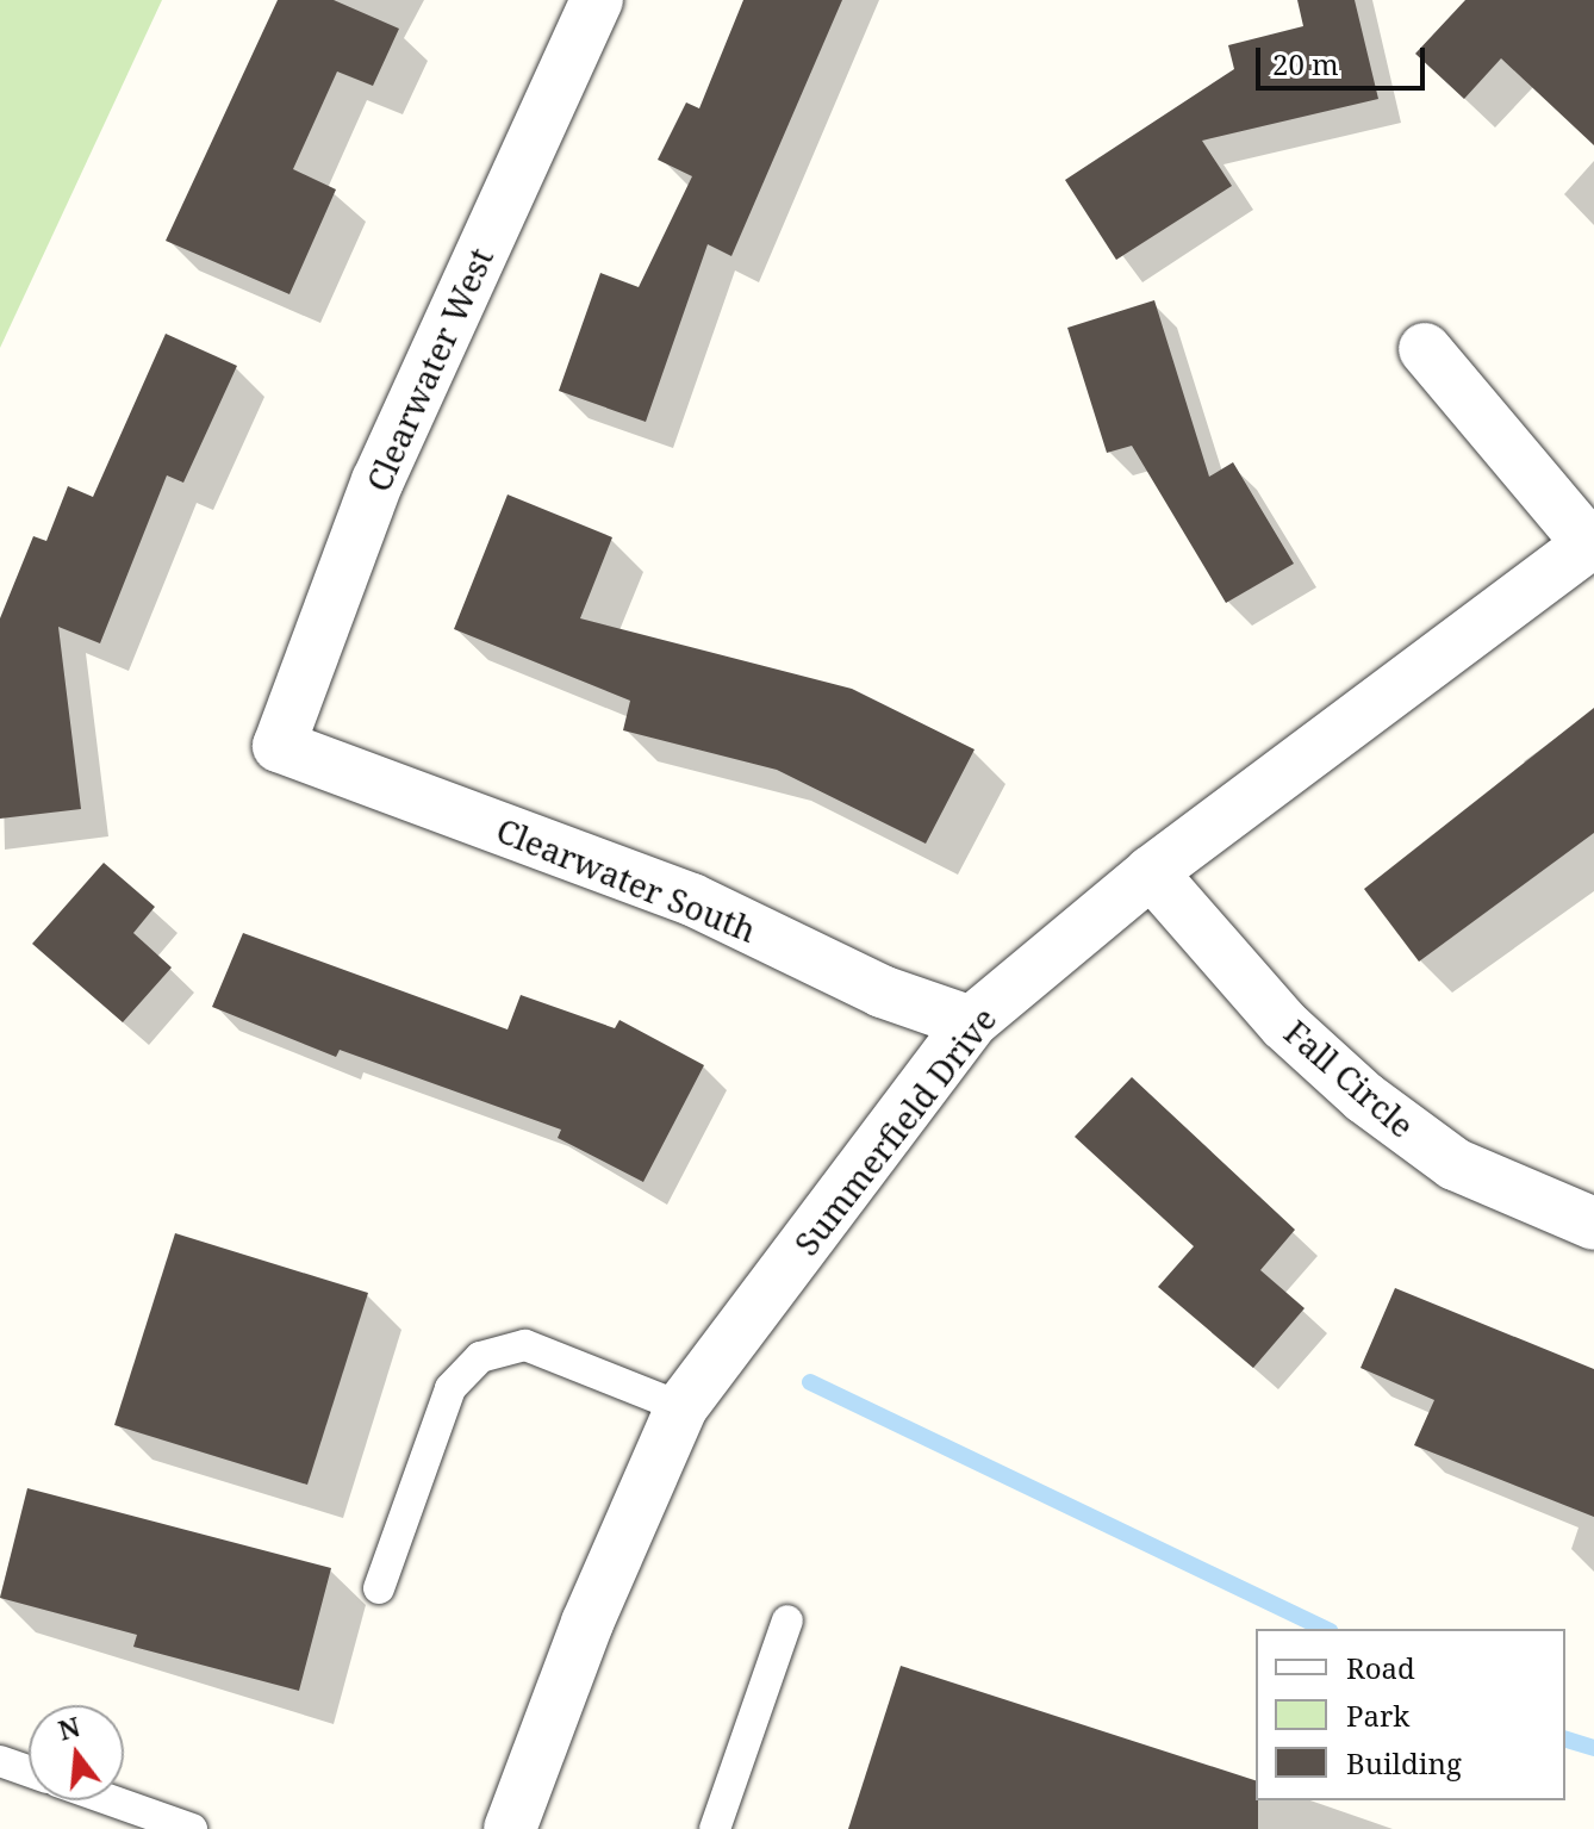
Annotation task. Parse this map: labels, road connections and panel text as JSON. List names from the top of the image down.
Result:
{
  "streets": {
    "street": [
      "Clearwater West",
      "Clearwater South",
      "Fall Circle",
      "Summerfield Drive"
    ]
  },
  "crossings": [
    ["Clearwater West", "Clearwater South"],
    ["Clearwater South", "Summerfield Drive"],
    ["Fall Circle", "Summerfield Drive"]
  ],
  "legend": ["Road", "Park", "Building"],
  "scale_bar": "20 m",
  "north": "top"
}
